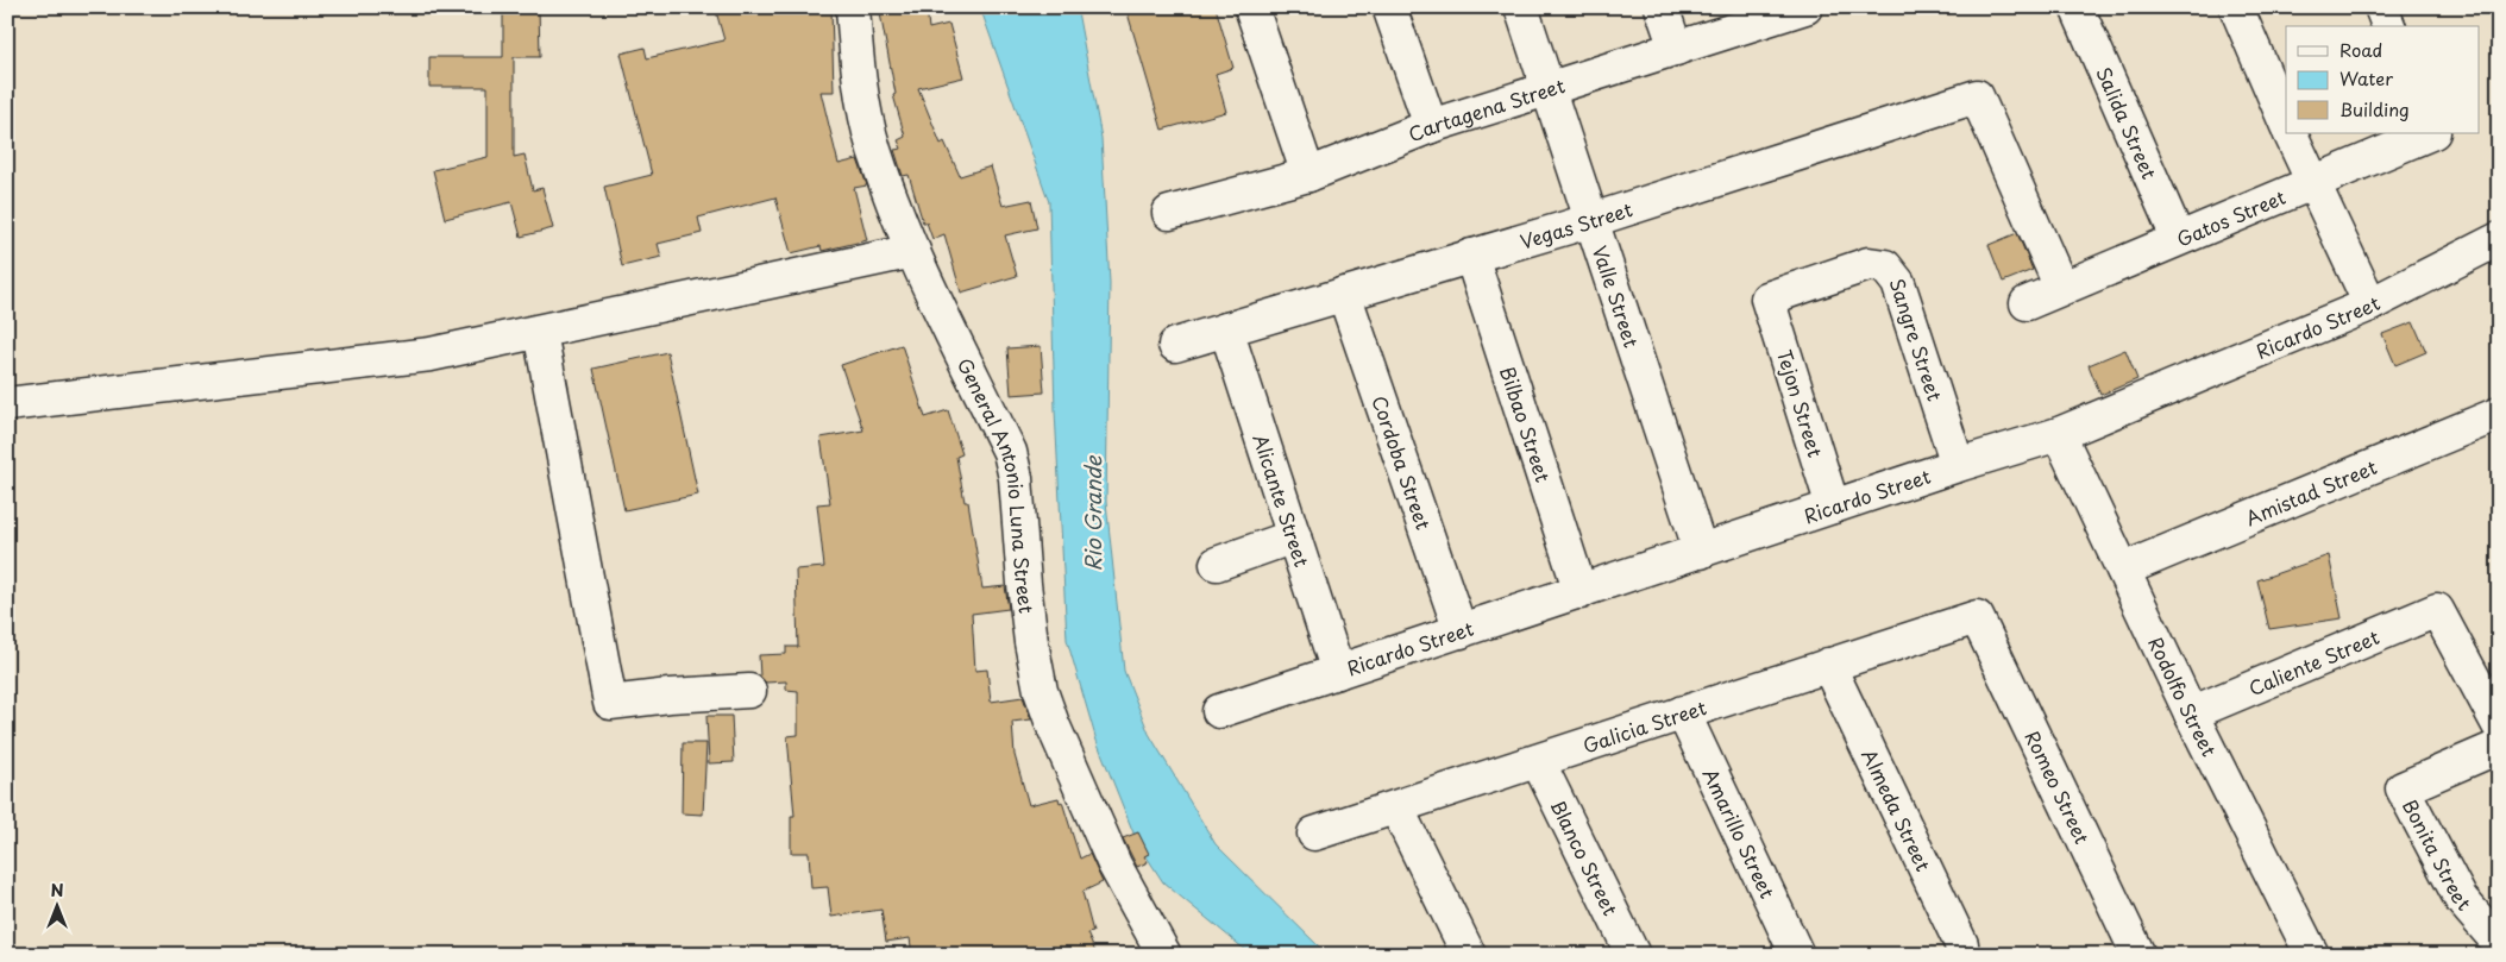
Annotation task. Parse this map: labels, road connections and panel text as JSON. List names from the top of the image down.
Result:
{
  "streets": {
    "street": [
      "Cartagena Street",
      "Salida Street",
      "Gatos Street",
      "Vegas Street",
      "Valle Street",
      "Ricardo Street",
      "Sangre Street",
      "Tejon Street",
      "Bilbao Street",
      "Cordoba Street",
      "General Antonio Luna Street",
      "Amistad Street",
      "Alicante Street",
      "Caliente Street",
      "Rodolfo Street",
      "Galicia Street",
      "Romeo Street",
      "Almeda Street",
      "Amarillo Street",
      "Bonita Street",
      "Blanco Street"
    ]
  },
  "crossings": [
    ["Cartagena Street", "Valle Street"],
    ["Salida Street", "Gatos Street"],
    ["Gatos Street", "Vegas Street"],
    ["Vegas Street", "Valle Street"],
    ["Vegas Street", "Bilbao Street"],
    ["Vegas Street", "Cordoba Street"],
    ["Vegas Street", "Alicante Street"],
    ["Valle Street", "Ricardo Street"],
    ["Ricardo Street", "Sangre Street"],
    ["Ricardo Street", "Tejon Street"],
    ["Ricardo Street", "Bilbao Street"],
    ["Ricardo Street", "Cordoba Street"],
    ["Ricardo Street", "Alicante Street"],
    ["Ricardo Street", "Rodolfo Street"],
    ["Sangre Street", "Tejon Street"],
    ["Amistad Street", "Rodolfo Street"],
    ["Caliente Street", "Rodolfo Street"],
    ["Galicia Street", "Romeo Street"],
    ["Galicia Street", "Almeda Street"],
    ["Galicia Street", "Amarillo Street"],
    ["Galicia Street", "Blanco Street"]
  ],
  "water": ["Rio Grande"],
  "legend": ["Road", "Water", "Building"],
  "north": "top"
}
